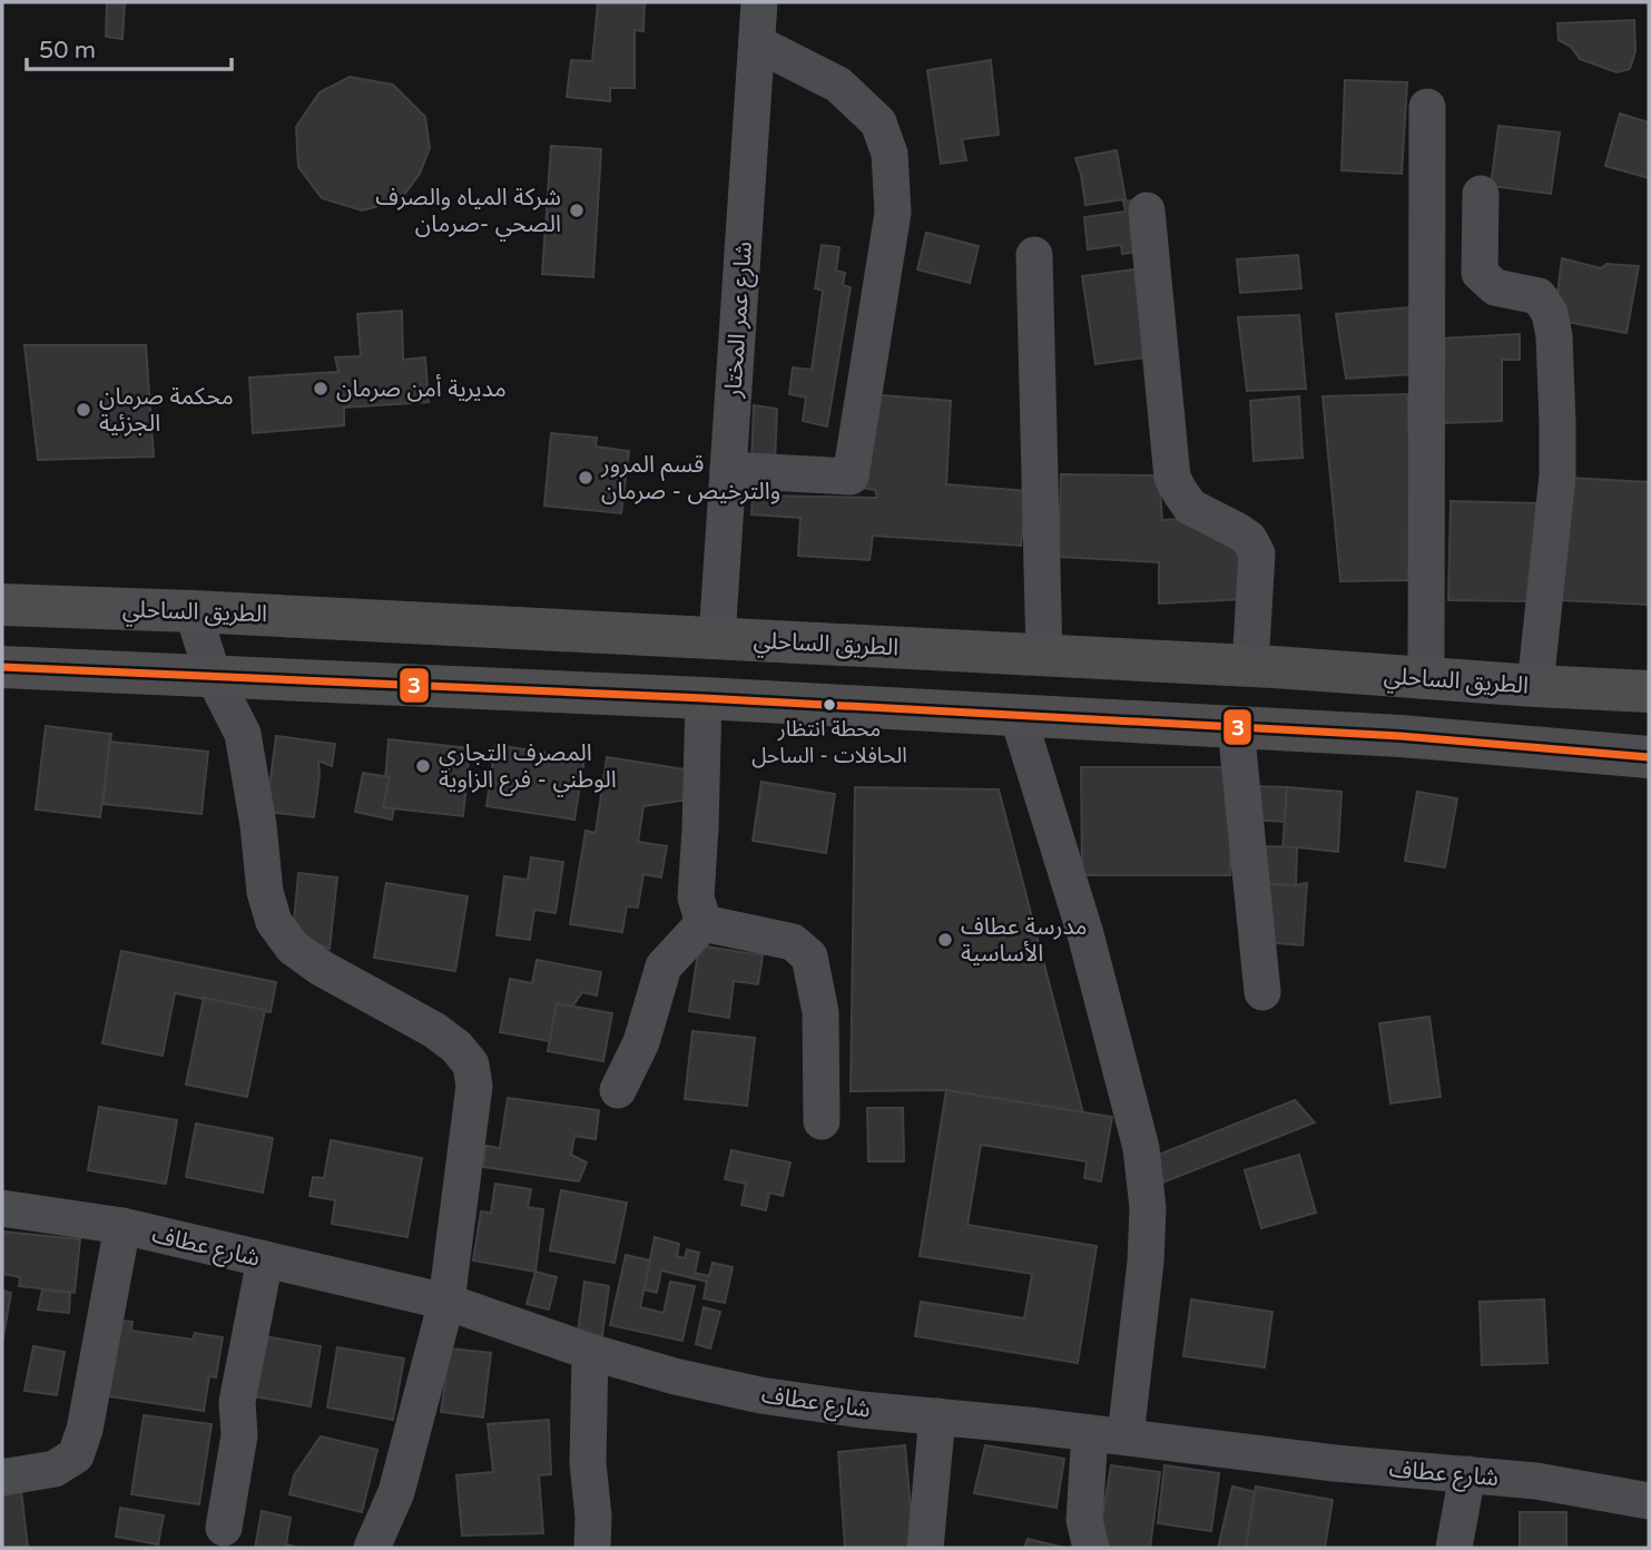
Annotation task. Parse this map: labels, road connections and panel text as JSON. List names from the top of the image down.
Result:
{
  "streets": {
    "highway": ["الطريق الساحلي"],
    "street": ["شارع عمر المختار", "شارع عطاف"]
  },
  "crossings": [
    ["شارع عمر المختار", "الطريق الساحلي"]
  ],
  "places": [
    "شركة المياه والصرف الصحي -صرمان",
    "مديرية أمن صرمان",
    "محكمة صرمان الجزئية",
    "قسم المرور والترخيص - صرمان",
    "محطة انتظار الحافلات - الساحل",
    "المصرف التجاري الوطني - فرع الزاوية",
    "مدرسة عطاف الأساسية"
  ],
  "lines": ["transit line 3"],
  "scale_bar": "50 m"
}
